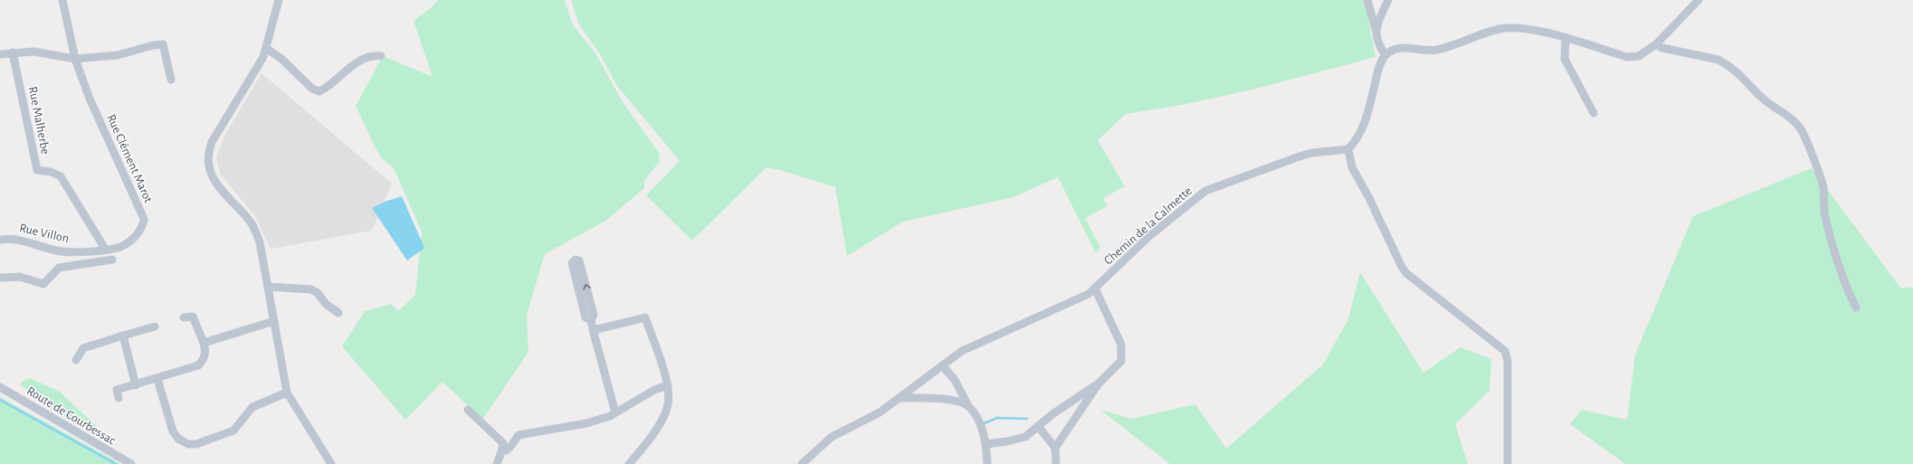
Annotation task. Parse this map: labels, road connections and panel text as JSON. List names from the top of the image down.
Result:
{
  "streets": {
    "street": [
      "Rue Malherbe",
      "Rue Clément Marot",
      "Chemin de la Calmette",
      "Rue Villon",
      "Route de Courbessac"
    ]
  },
  "crossings": [
    ["Rue Malherbe", "Rue Clément Marot"],
    ["Rue Malherbe", "Rue Villon"],
    ["Rue Clément Marot", "Rue Villon"]
  ]
}
